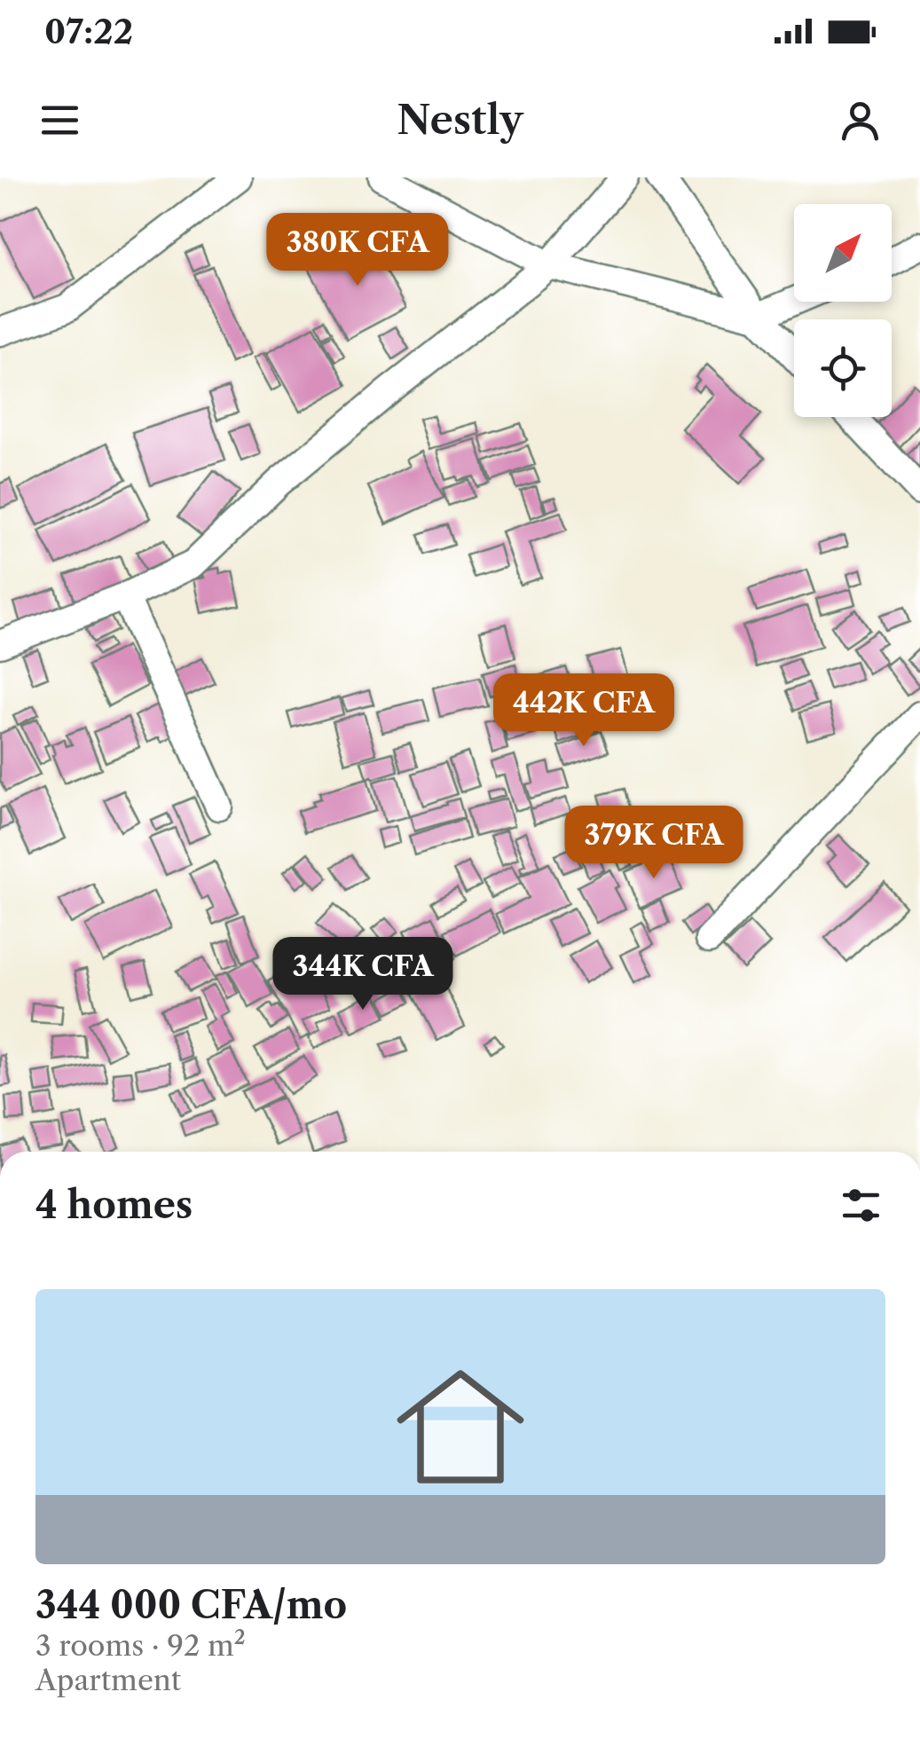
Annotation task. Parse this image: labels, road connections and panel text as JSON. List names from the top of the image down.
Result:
{
  "north": "top right",
  "page": {
    "status": "07:22",
    "header": "Nestly",
    "price": [
      "380K CFA",
      "442K CFA",
      "379K CFA",
      "344K CFA"
    ],
    "heading": "4 homes",
    "list": [
      {
        "name": "344 000 CFA/mo",
        "note": "3 rooms · 92 m² · Apartment"
      }
    ]
  }
}
